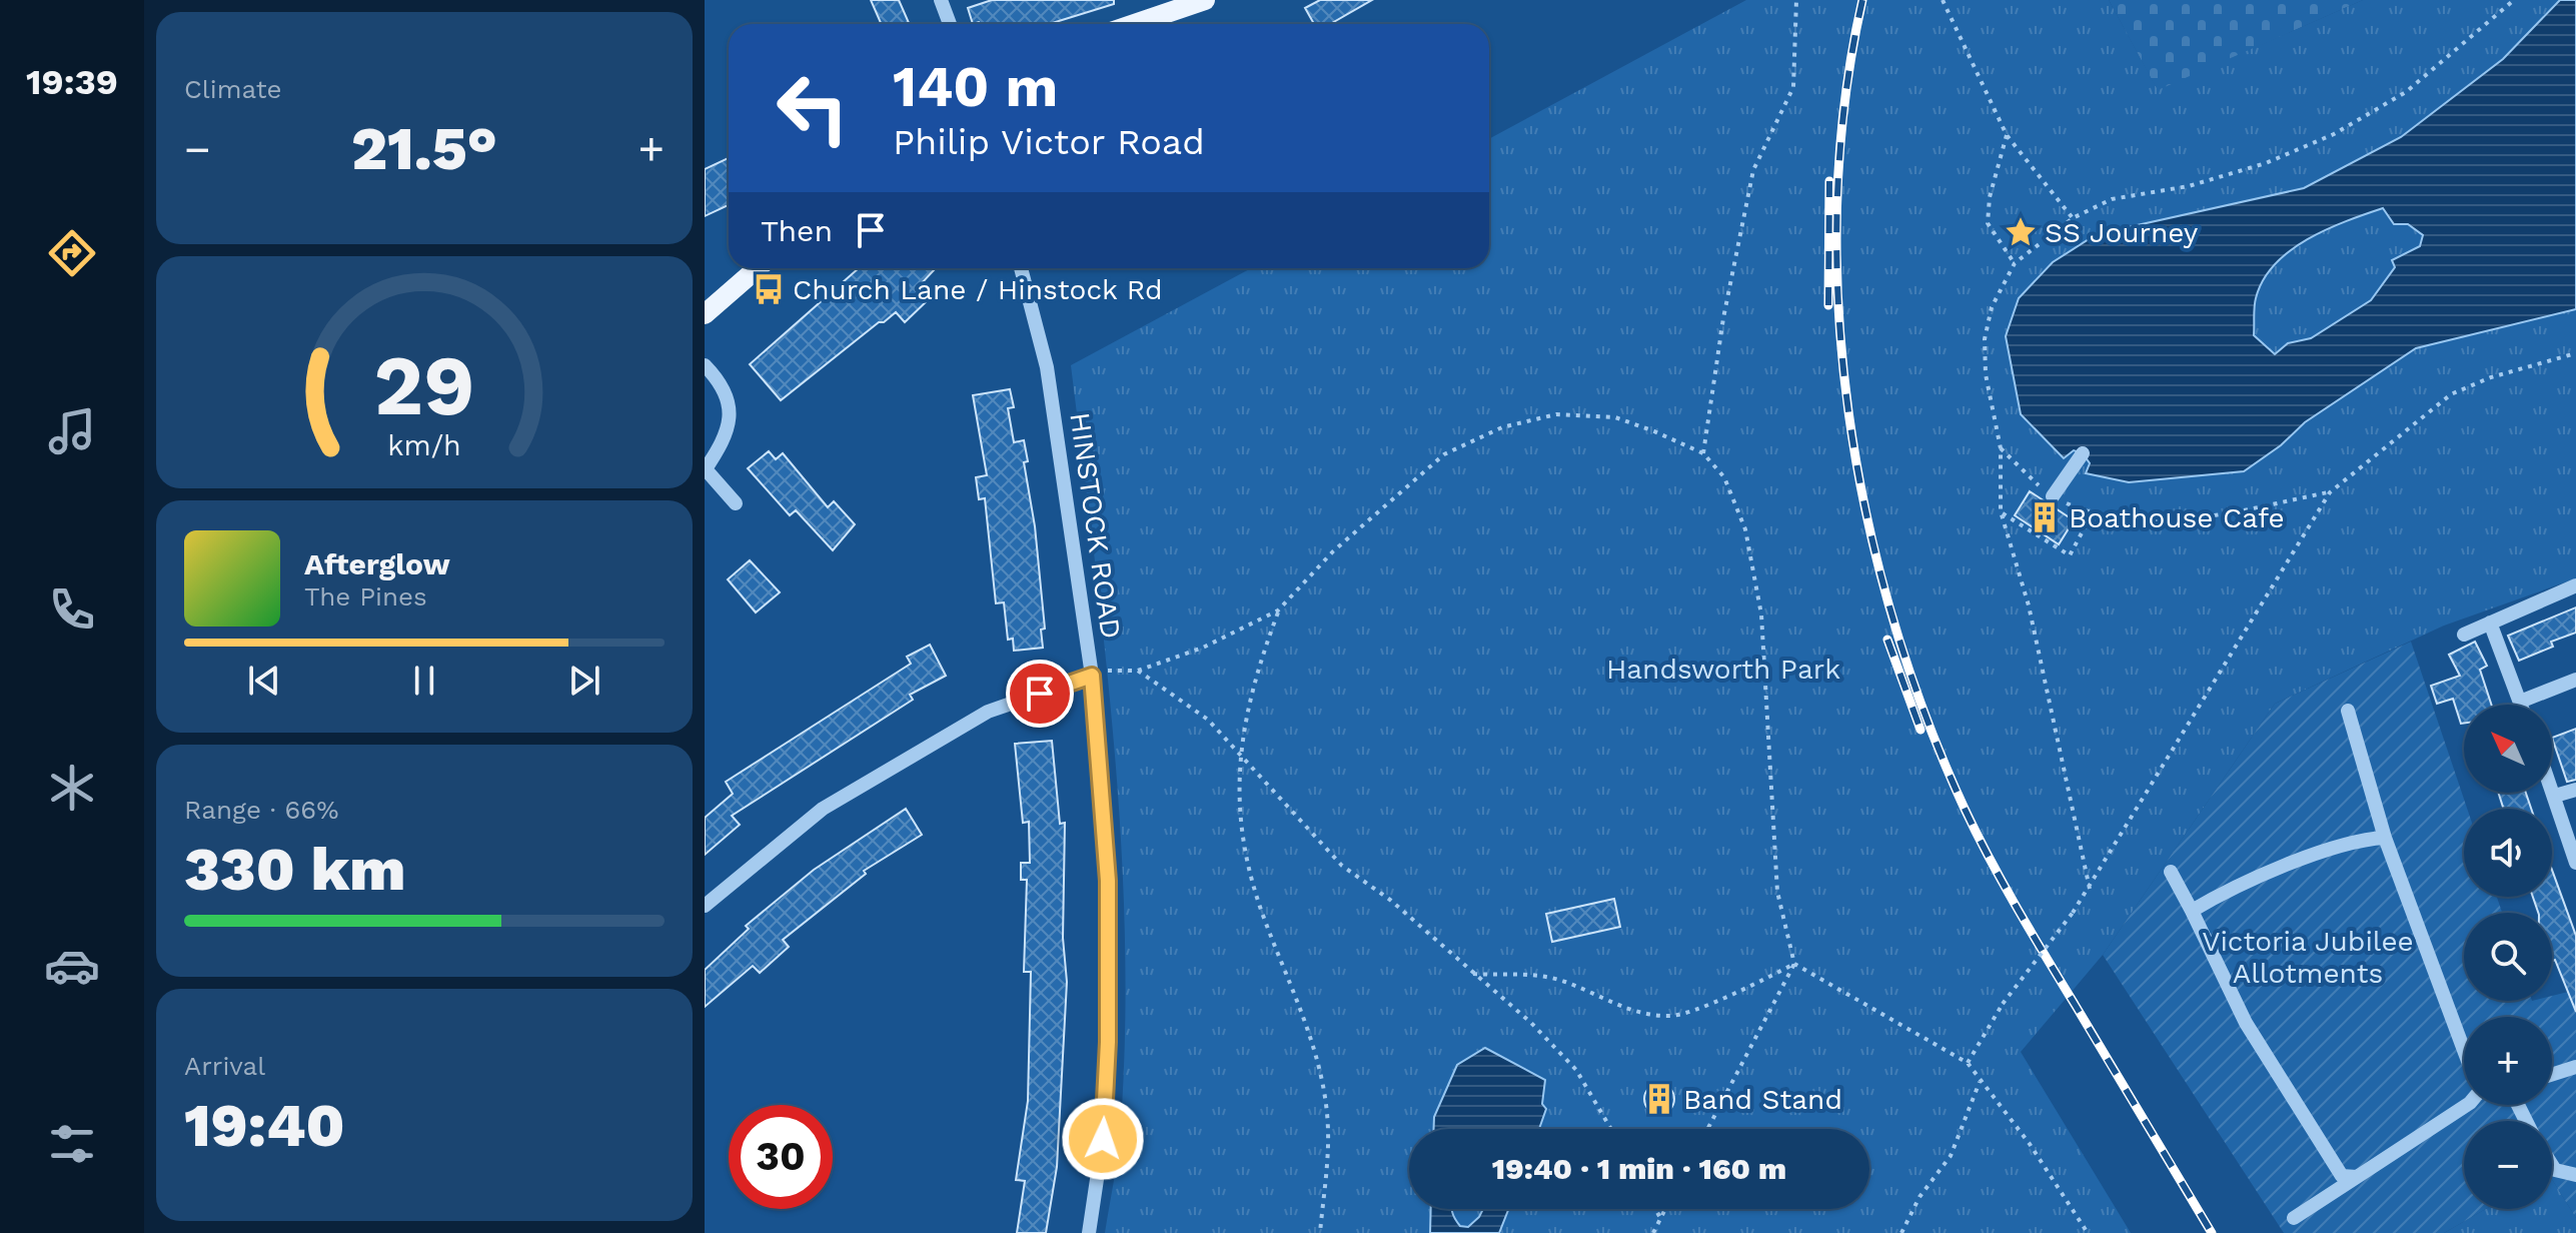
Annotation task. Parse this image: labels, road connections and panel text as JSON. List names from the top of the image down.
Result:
{
  "streets": {
    "street": ["HINSTOCK ROAD"]
  },
  "parks": ["Handsworth Park", "Victoria Jubilee Allotments"],
  "places": {
    "place": ["SS Journey"],
    "bus stop": ["Church Lane / Hinstock Rd"],
    "building": ["Boathouse Cafe", "Band Stand"]
  },
  "north": "top left",
  "page": {
    "tabs": "19:39",
    "tile": [
      "Climate",
      ["Range · 66%", "330 km"],
      ["Arrival", "19:40"]
    ],
    "turn": ["140 m", "Philip Victor Road"],
    "heat": ["−", "21.5°", "+"],
    "then": "Then",
    "song": ["Afterglow", "The Pines"],
    "map_buttons": ["+", "−"],
    "limit": "30",
    "trip": "19:40 · 1 min · 160 m",
    "gauge": ["29", "km/h"]
  }
}
